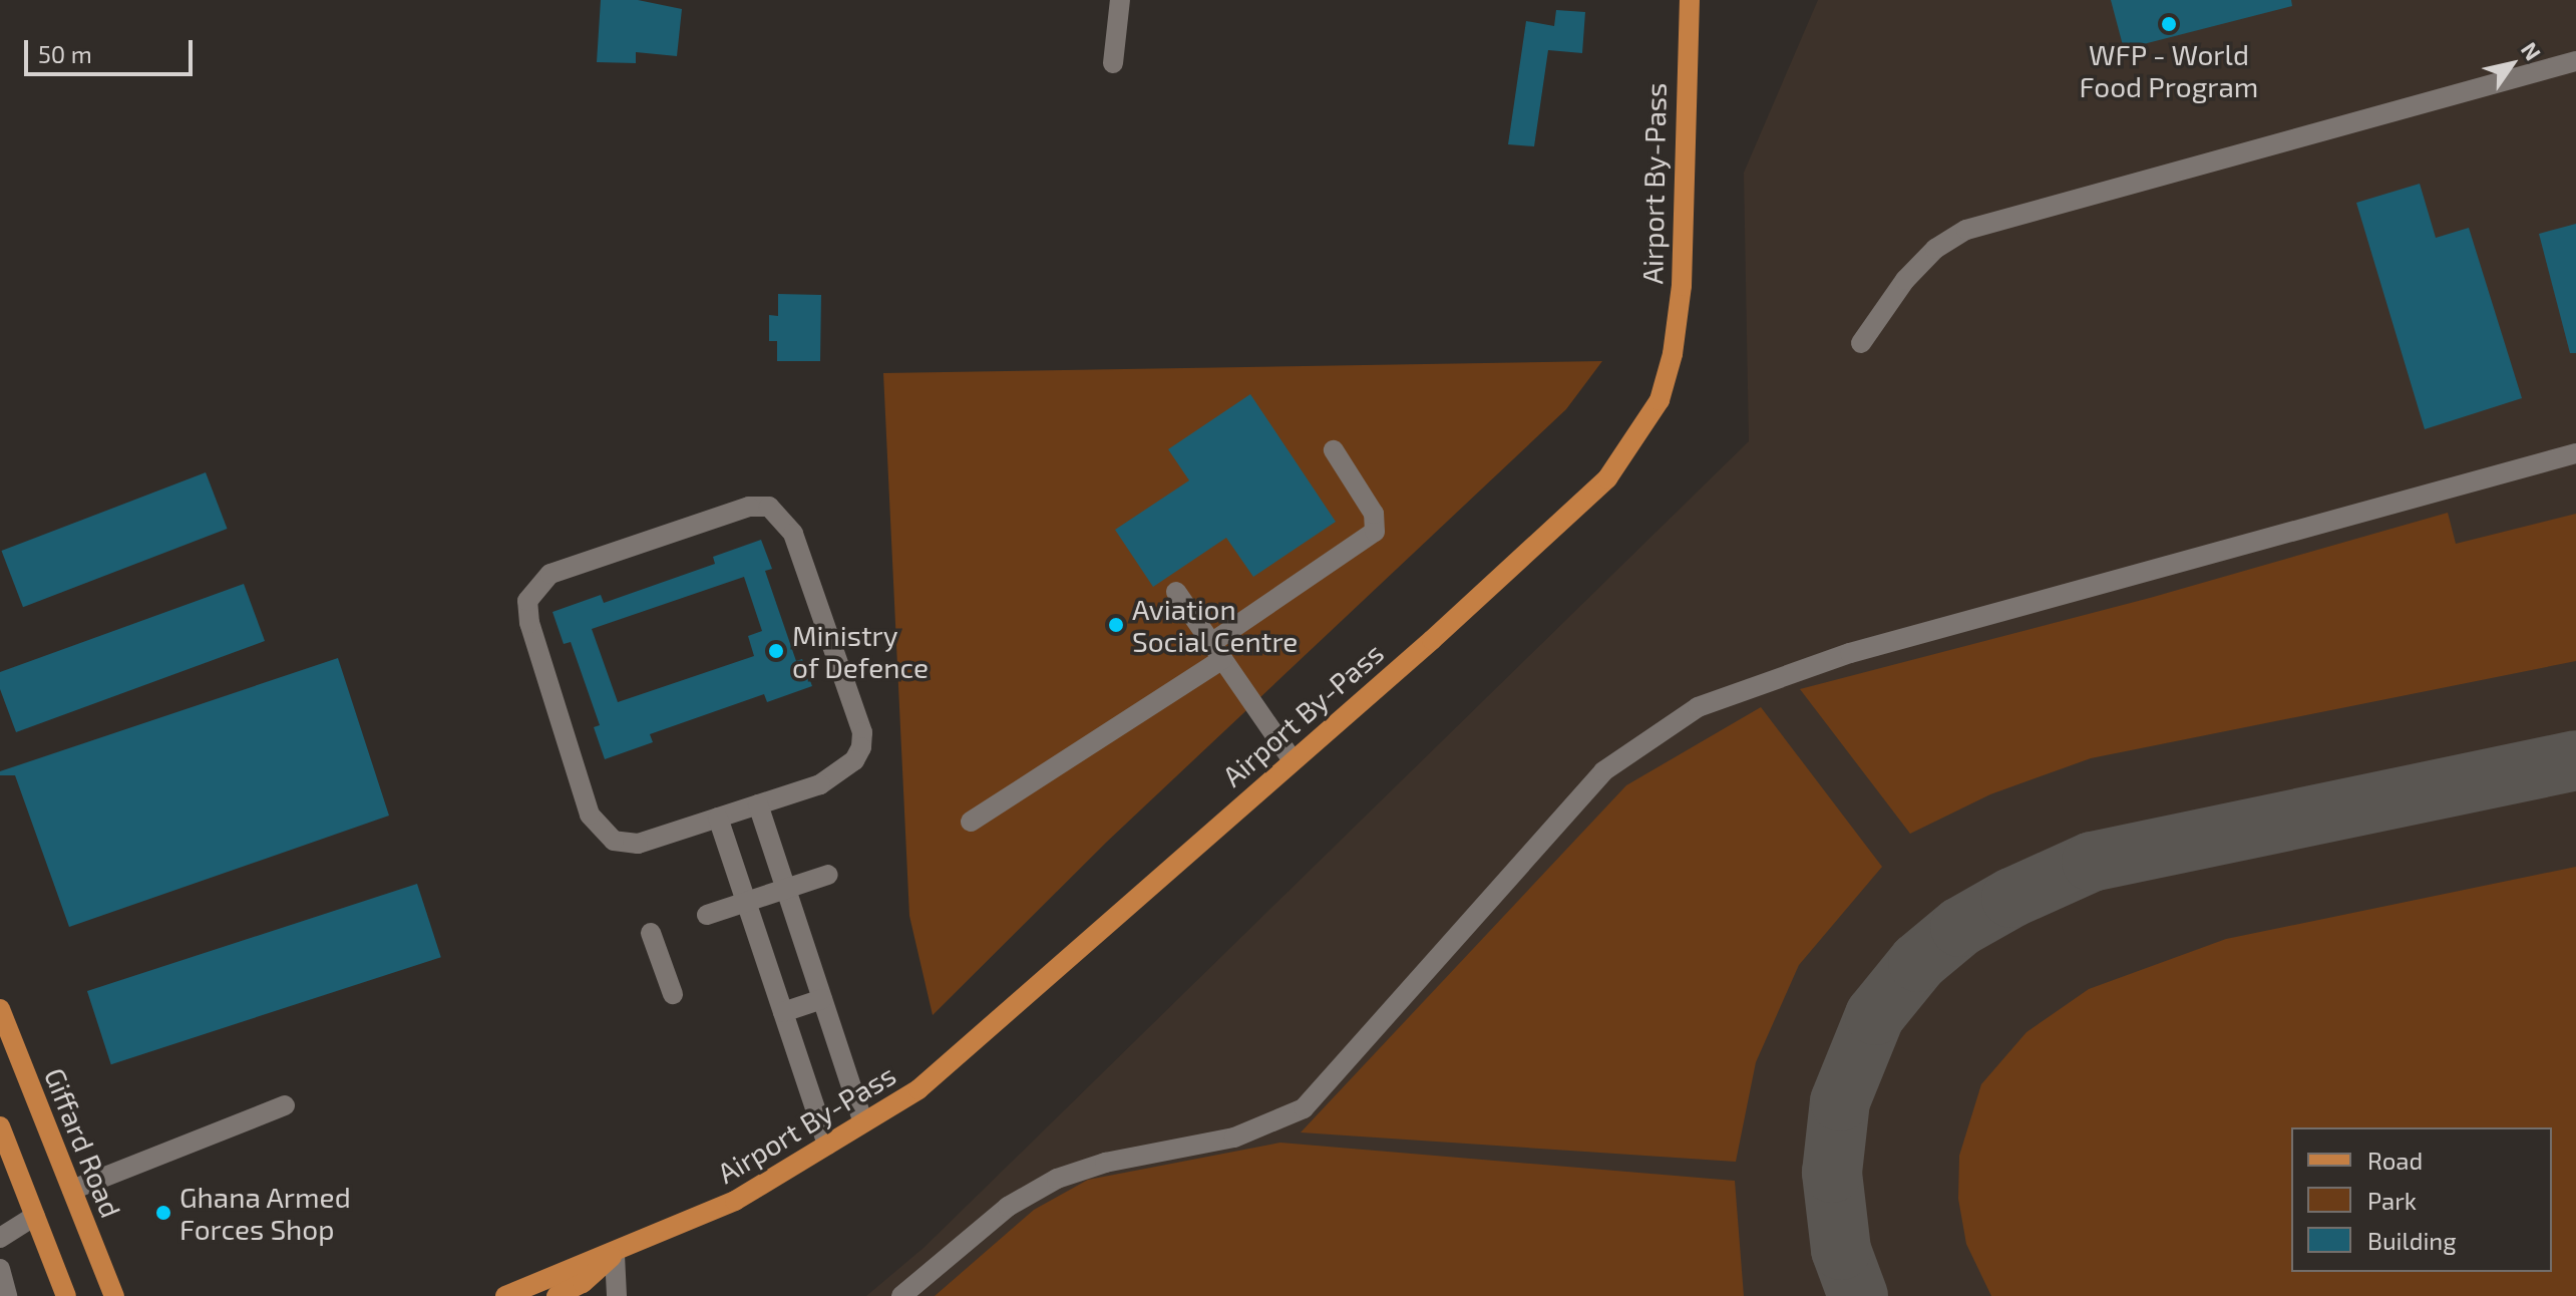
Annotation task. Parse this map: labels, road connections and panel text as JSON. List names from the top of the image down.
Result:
{
  "streets": {
    "main road": ["Airport By-Pass", "Giffard Road"]
  },
  "places": [
    "WFP - World Food Program",
    "Aviation Social Centre",
    "Ministry of Defence",
    "Ghana Armed Forces Shop"
  ],
  "legend": ["Road", "Park", "Building"],
  "scale_bar": "50 m",
  "north": "top right"
}
